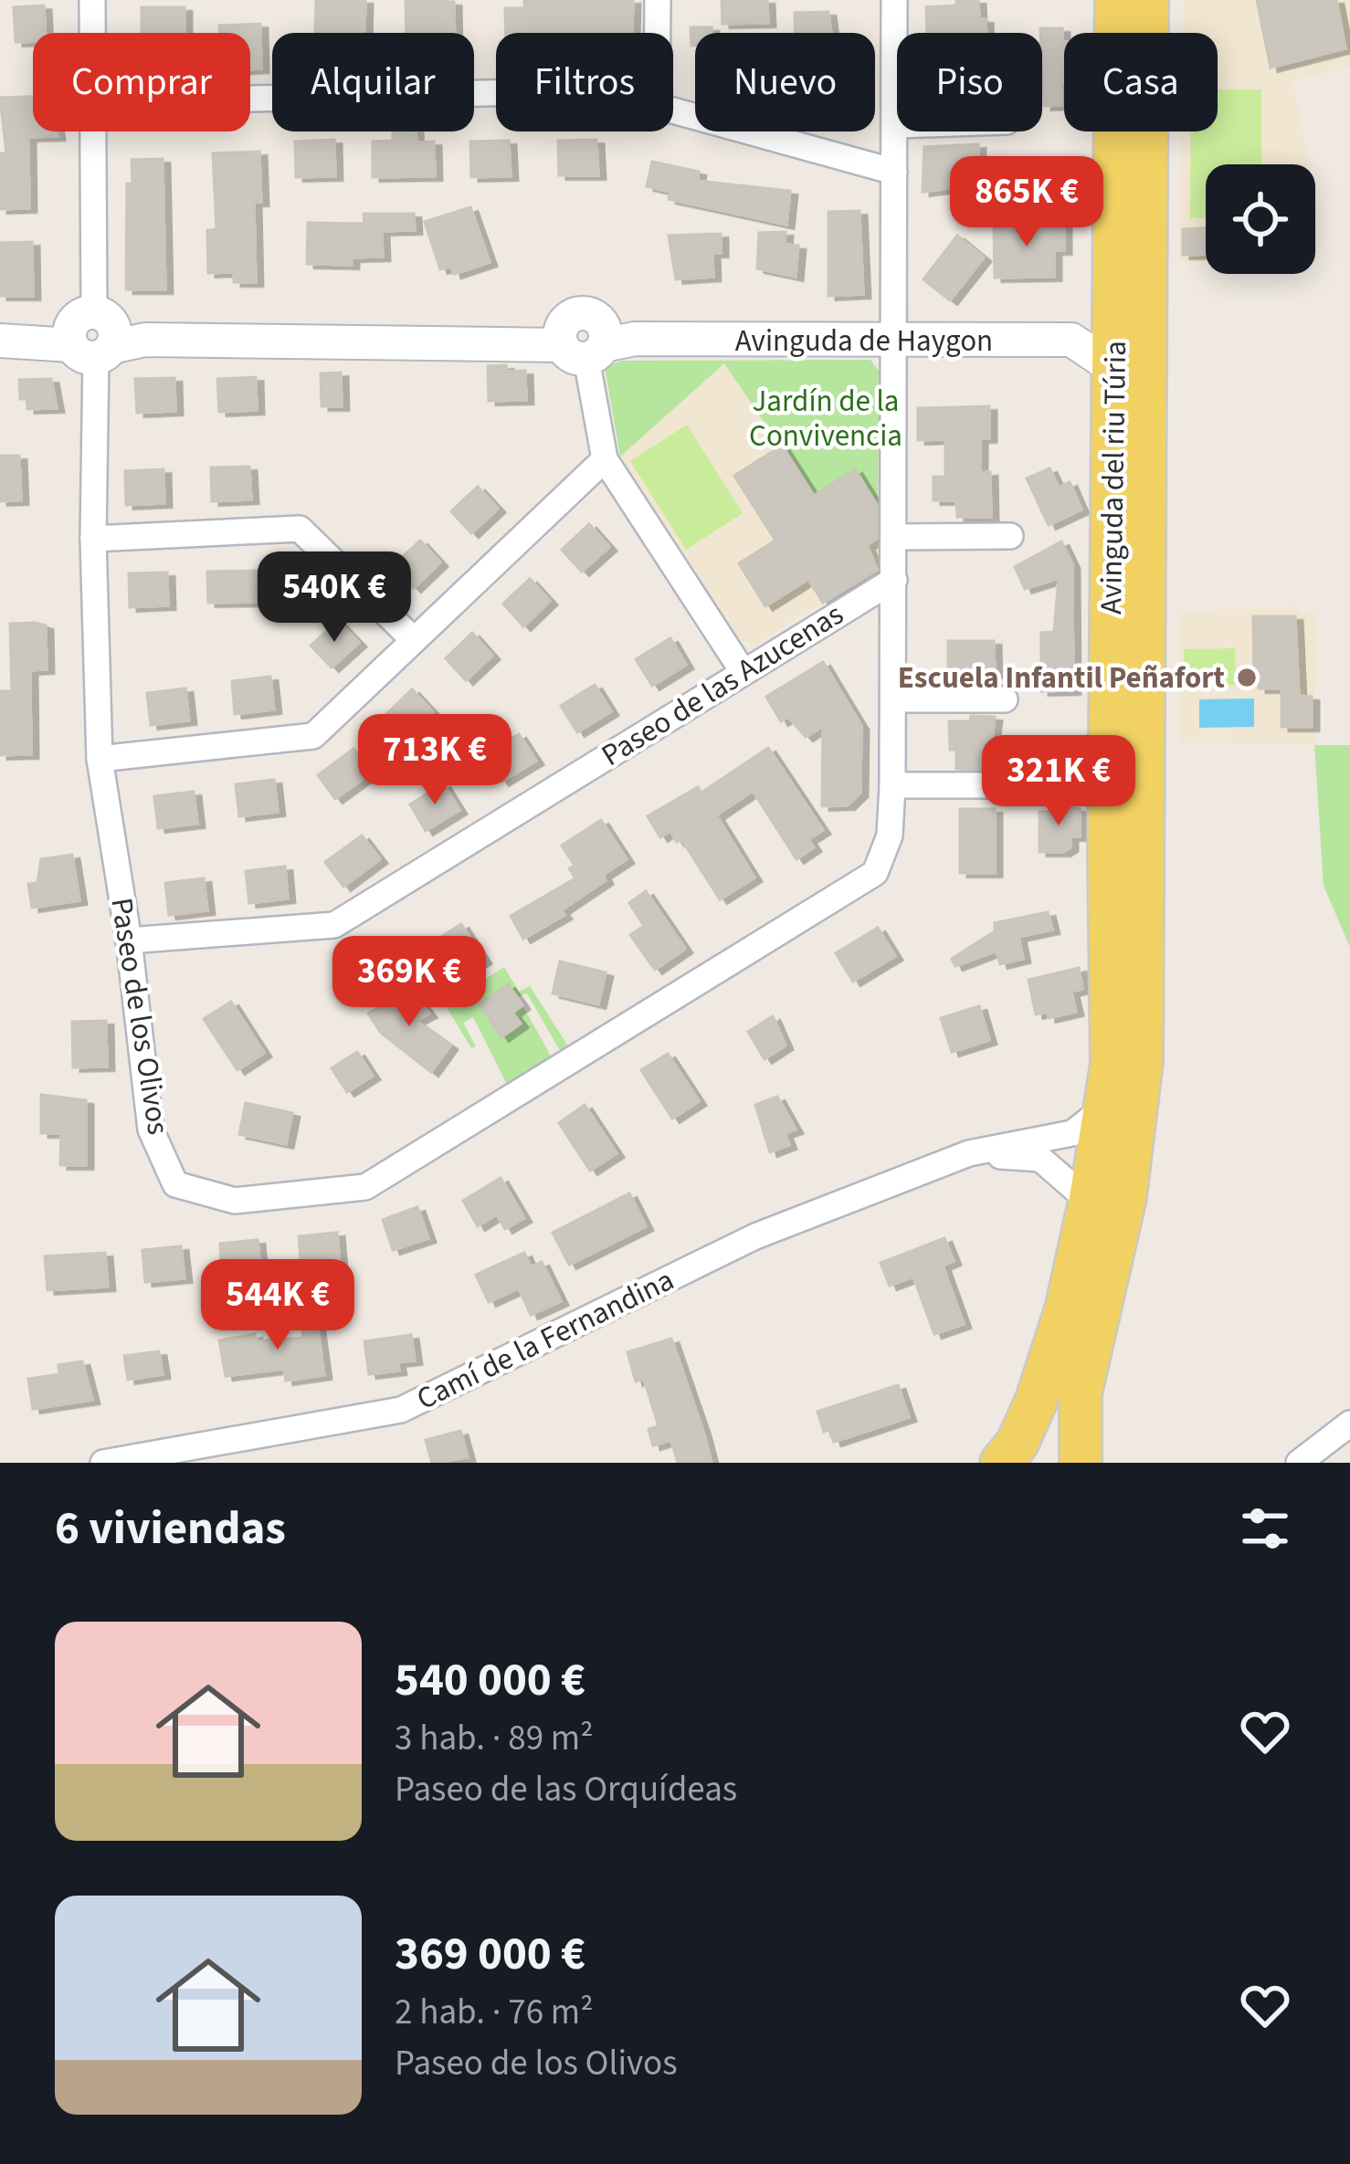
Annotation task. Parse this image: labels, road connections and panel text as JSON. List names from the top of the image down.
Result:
{
  "streets": {
    "main road": ["Avinguda del riu Túria"],
    "street": [
      "Avinguda de Haygon",
      "Paseo de las Azucenas",
      "Paseo de los Olivos",
      "Camí de la Fernandina"
    ]
  },
  "crossings": [
    ["Avinguda de Haygon", "Avinguda del riu Túria"],
    ["Avinguda de Haygon", "Paseo de los Olivos"],
    ["Avinguda del riu Túria", "Camí de la Fernandina"],
    ["Paseo de las Azucenas", "Paseo de los Olivos"]
  ],
  "parks": ["Jardín de la Convivencia"],
  "places": ["Escuela Infantil Peñafort"],
  "page": {
    "chip": [
      "Comprar",
      "Alquilar",
      "Filtros",
      "Nuevo",
      "Piso",
      "Casa"
    ],
    "price": [
      "865K €",
      "540K €",
      "713K €",
      "321K €",
      "369K €",
      "544K €"
    ],
    "heading": "6 viviendas",
    "list": [
      {
        "name": "540 000 €",
        "note": "3 hab. · 89 m² · Paseo de las Orquídeas"
      },
      {
        "name": "369 000 €",
        "note": "2 hab. · 76 m² · Paseo de los Olivos"
      }
    ]
  }
}
